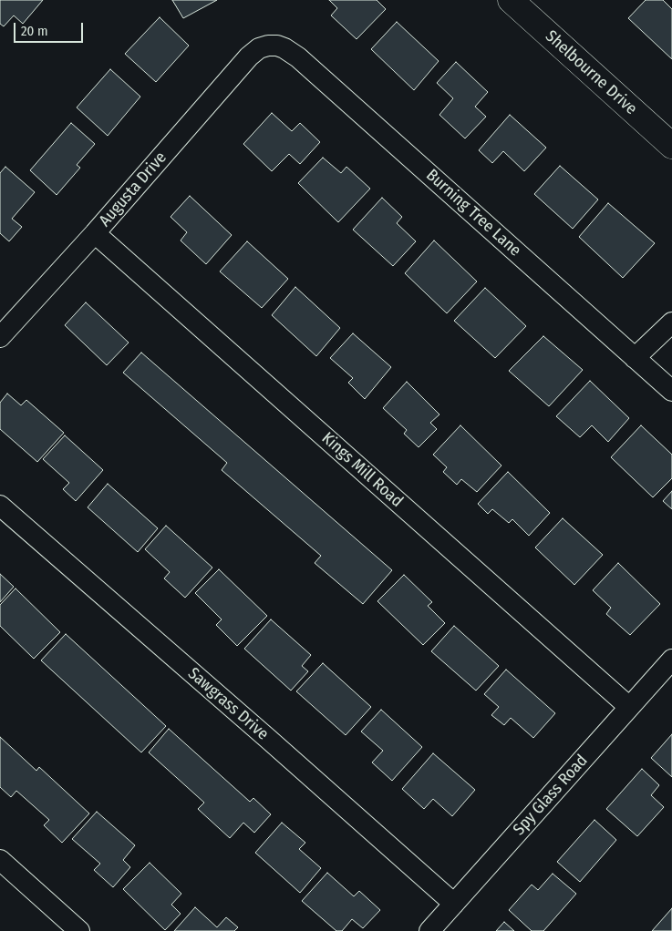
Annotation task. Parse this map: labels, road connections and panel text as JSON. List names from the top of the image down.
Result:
{
  "streets": {
    "main road": ["Shelbourne Drive"],
    "street": [
      "Augusta Drive",
      "Burning Tree Lane",
      "Kings Mill Road",
      "Sawgrass Drive",
      "Spy Glass Road"
    ]
  },
  "crossings": [
    ["Augusta Drive", "Burning Tree Lane"],
    ["Augusta Drive", "Kings Mill Road"],
    ["Kings Mill Road", "Spy Glass Road"],
    ["Sawgrass Drive", "Spy Glass Road"]
  ],
  "scale_bar": "20 m"
}
